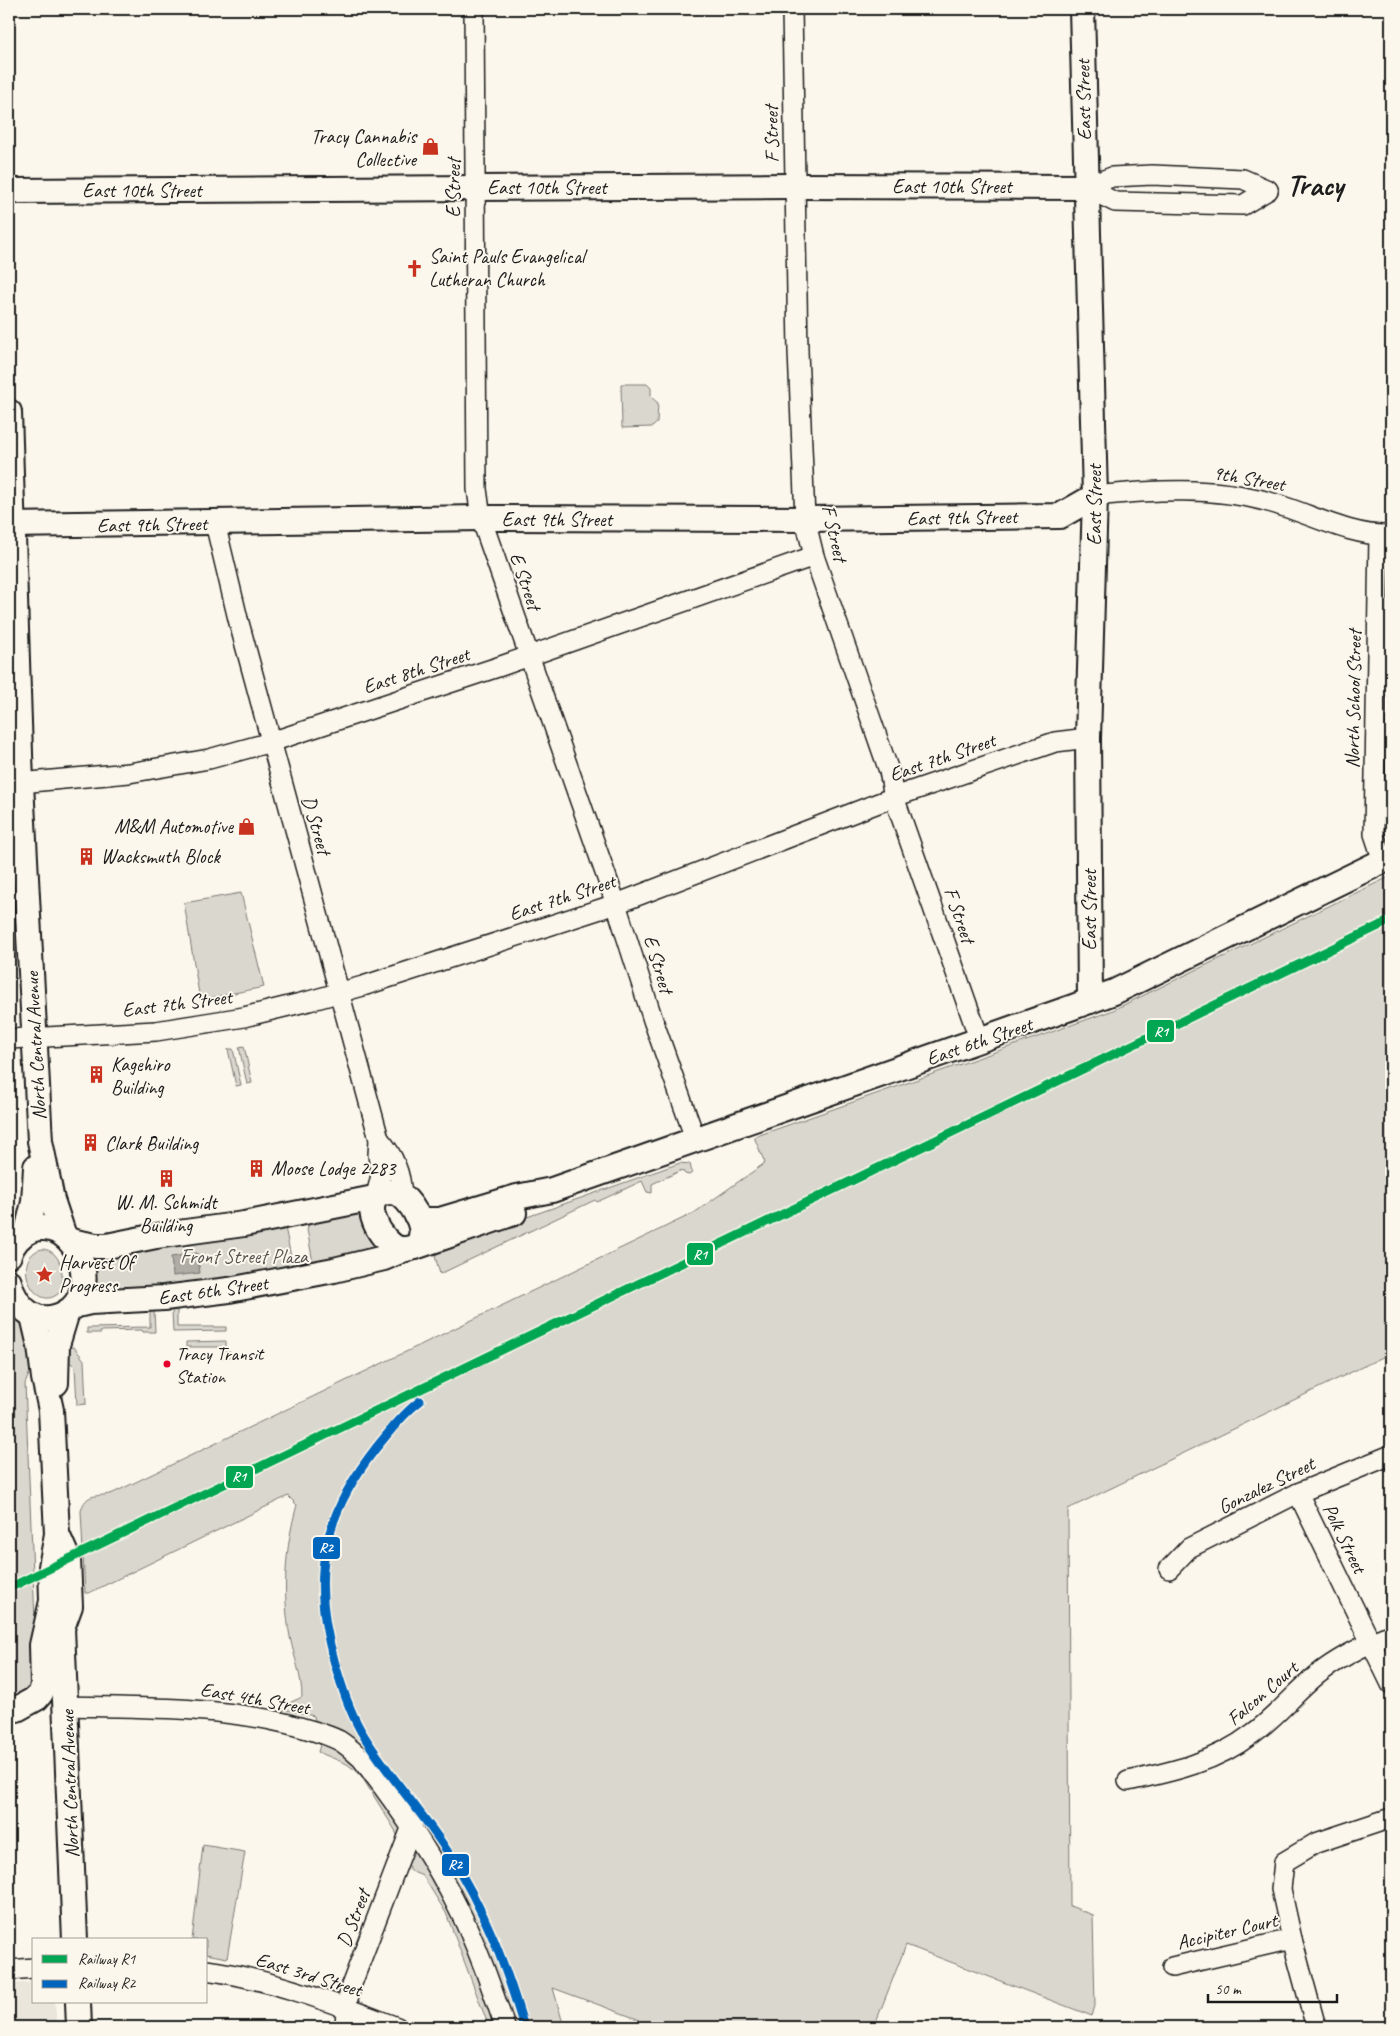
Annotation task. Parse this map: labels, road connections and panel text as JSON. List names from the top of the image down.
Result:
{
  "streets": {
    "street": [
      "East Street",
      "F Street",
      "East 10th Street",
      "E Street",
      "9th Street",
      "East 9th Street",
      "East 8th Street",
      "North School Street",
      "East 7th Street",
      "D Street",
      "East 6th Street",
      "North Central Avenue",
      "Gonzalez Street",
      "Polk Street",
      "Falcon Court",
      "East 4th Street",
      "Accipiter Court",
      "East 3rd Street"
    ]
  },
  "crossings": [
    ["East Street", "East 10th Street"],
    ["East Street", "9th Street"],
    ["East Street", "East 9th Street"],
    ["East Street", "East 7th Street"],
    ["East Street", "East 6th Street"],
    ["F Street", "East 10th Street"],
    ["F Street", "East 9th Street"],
    ["F Street", "East 8th Street"],
    ["F Street", "East 7th Street"],
    ["F Street", "East 6th Street"],
    ["East 10th Street", "E Street"],
    ["E Street", "East 9th Street"],
    ["E Street", "East 8th Street"],
    ["E Street", "East 7th Street"],
    ["E Street", "East 6th Street"],
    ["9th Street", "East 9th Street"],
    ["9th Street", "North School Street"],
    ["East 9th Street", "D Street"],
    ["East 9th Street", "North Central Avenue"],
    ["East 8th Street", "D Street"],
    ["East 8th Street", "North Central Avenue"],
    ["North School Street", "East 6th Street"],
    ["East 7th Street", "D Street"],
    ["East 7th Street", "North Central Avenue"],
    ["D Street", "East 6th Street"],
    ["D Street", "East 4th Street"],
    ["D Street", "East 3rd Street"],
    ["East 6th Street", "North Central Avenue"],
    ["North Central Avenue", "East 4th Street"],
    ["Gonzalez Street", "Polk Street"],
    ["Polk Street", "Falcon Court"]
  ],
  "districts": ["Tracy"],
  "parks": ["Front Street Plaza"],
  "places": {
    "shop": ["Tracy Cannabis Collective", "M&M Automotive"],
    "church": ["Saint Pauls Evangelical Lutheran Church"],
    "building": [
      "Wacksmuth Block",
      "Kagehiro Building",
      "Clark Building",
      "Moose Lodge 2283",
      "W. M. Schmidt Building"
    ],
    "place": ["Harvest Of Progress"],
    "other": ["Tracy Transit Station"]
  },
  "lines": ["rail line R1", "rail line R2"],
  "legend": ["Railway R1", "Railway R2"],
  "scale_bar": "50 m"
}
